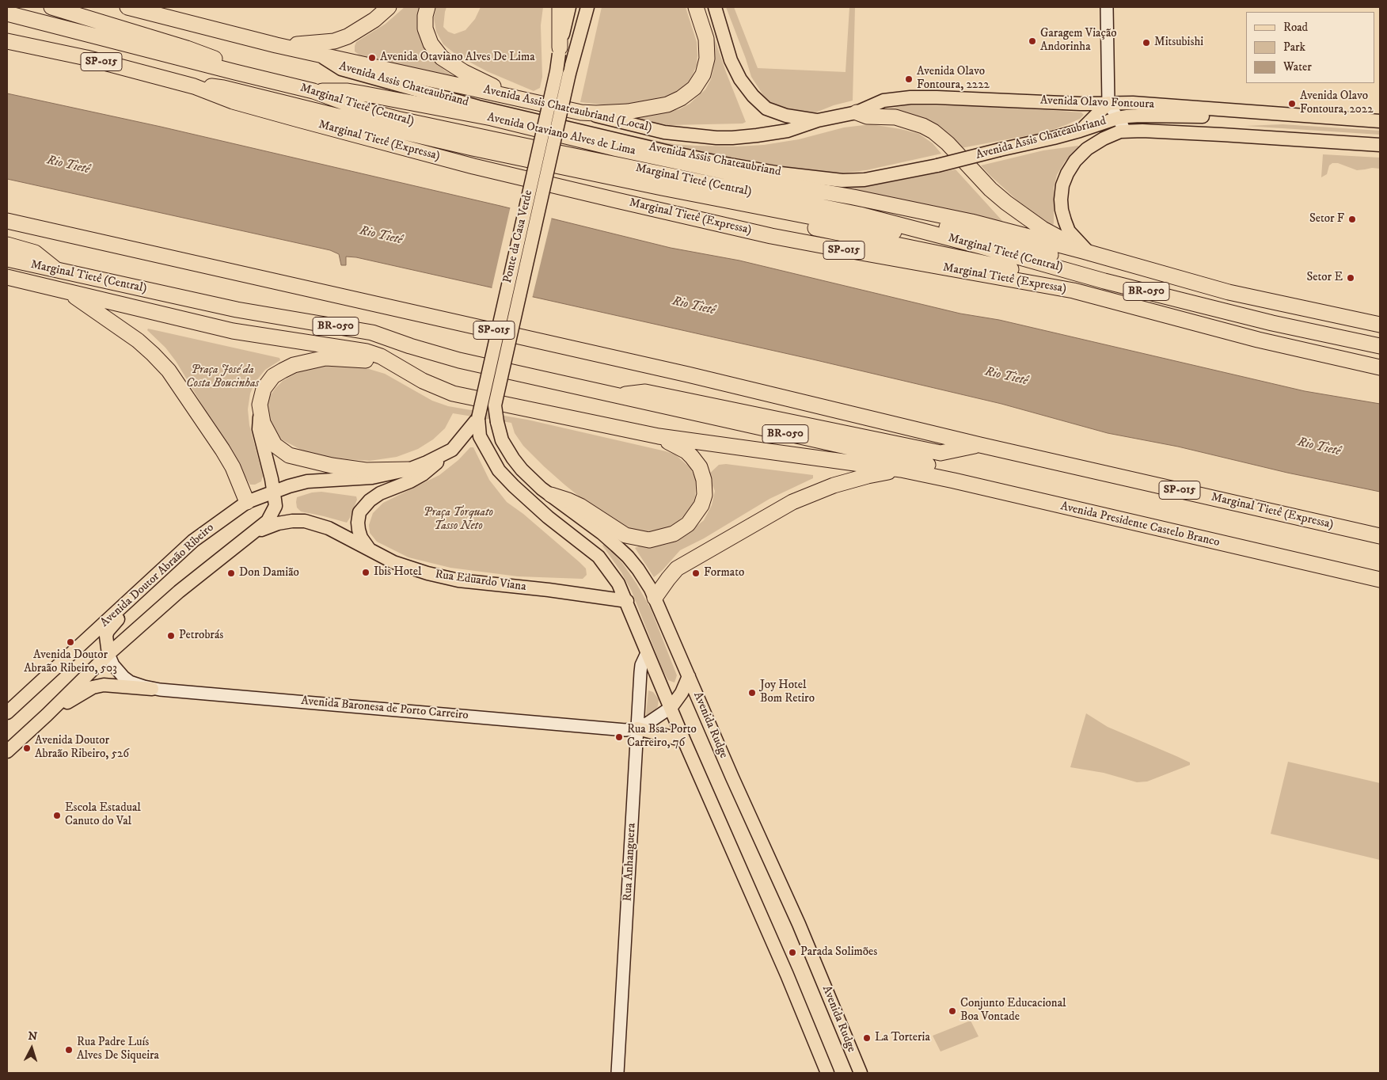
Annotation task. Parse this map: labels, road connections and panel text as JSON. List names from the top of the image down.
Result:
{
  "streets": {
    "highway": [
      "SP-015",
      "Marginal Tietê (Central)",
      "Avenida Assis Chateaubriand (Local)",
      "Avenida Otaviano Alves de Lima",
      "Marginal Tietê (Expressa)",
      "BR-050",
      "Avenida Presidente Castelo Branco"
    ],
    "main road": [
      "Avenida Assis Chateaubriand",
      "Avenida Olavo Fontoura",
      "Ponte da Casa Verde",
      "Avenida Doutor Abraão Ribeiro",
      "Rua Eduardo Viana",
      "Avenida Baronesa de Porto Carreiro",
      "Avenida Rudge",
      "Rua Anhanguera"
    ]
  },
  "crossings": [
    ["SP-015", "Marginal Tietê (Expressa)"],
    ["Avenida Assis Chateaubriand", "Avenida Olavo Fontoura"],
    ["Avenida Assis Chateaubriand", "Avenida Assis Chateaubriand (Local)"],
    ["Avenida Olavo Fontoura", "Avenida Assis Chateaubriand (Local)"],
    ["Marginal Tietê (Central)", "Avenida Otaviano Alves de Lima"],
    ["Marginal Tietê (Central)", "Avenida Presidente Castelo Branco"],
    ["Ponte da Casa Verde", "Avenida Doutor Abraão Ribeiro"],
    ["Ponte da Casa Verde", "Avenida Rudge"],
    ["Avenida Baronesa de Porto Carreiro", "Rua Anhanguera"]
  ],
  "water": ["Rio Tietê"],
  "parks": ["Praça José da Costa Boucinhas", "Praça Torquato Tasso Neto"],
  "places": [
    "Garagem Viação Andorinha",
    "Mitsubishi",
    "Avenida Otaviano Alves De Lima",
    "Avenida Olavo Fontoura, 2222",
    "Avenida Olavo Fontoura, 2022",
    "Setor F",
    "Setor E",
    "Ibis Hotel",
    "Don Damião",
    "Formato",
    "Petrobrás",
    "Avenida Doutor Abraão Ribeiro, 503",
    "Joy Hotel Bom Retiro",
    "Rua Bsa. Porto Carreiro, 76",
    "Avenida Doutor Abraão Ribeiro, 526",
    "Escola Estadual Canuto do Val",
    "Parada Solimões",
    "Conjunto Educacional Boa Vontade",
    "La Torteria",
    "Rua Padre Luís Alves De Siqueira"
  ],
  "legend": ["Road", "Park", "Water"],
  "north": "top"
}
